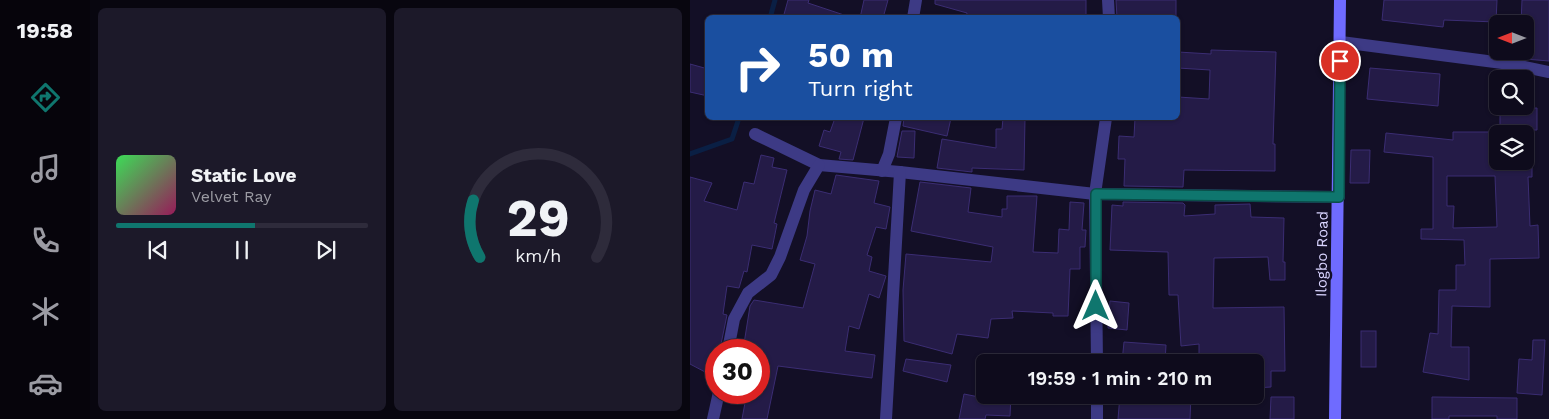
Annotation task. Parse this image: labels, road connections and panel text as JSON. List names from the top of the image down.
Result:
{
  "streets": {
    "main road": ["Ilogbo Road"]
  },
  "north": "left",
  "page": {
    "tabs": "19:58",
    "turn": ["50 m", "Turn right"],
    "song": ["Static Love", "Velvet Ray"],
    "limit": "30",
    "trip": "19:59 · 1 min · 210 m",
    "gauge": ["29", "km/h"]
  }
}
